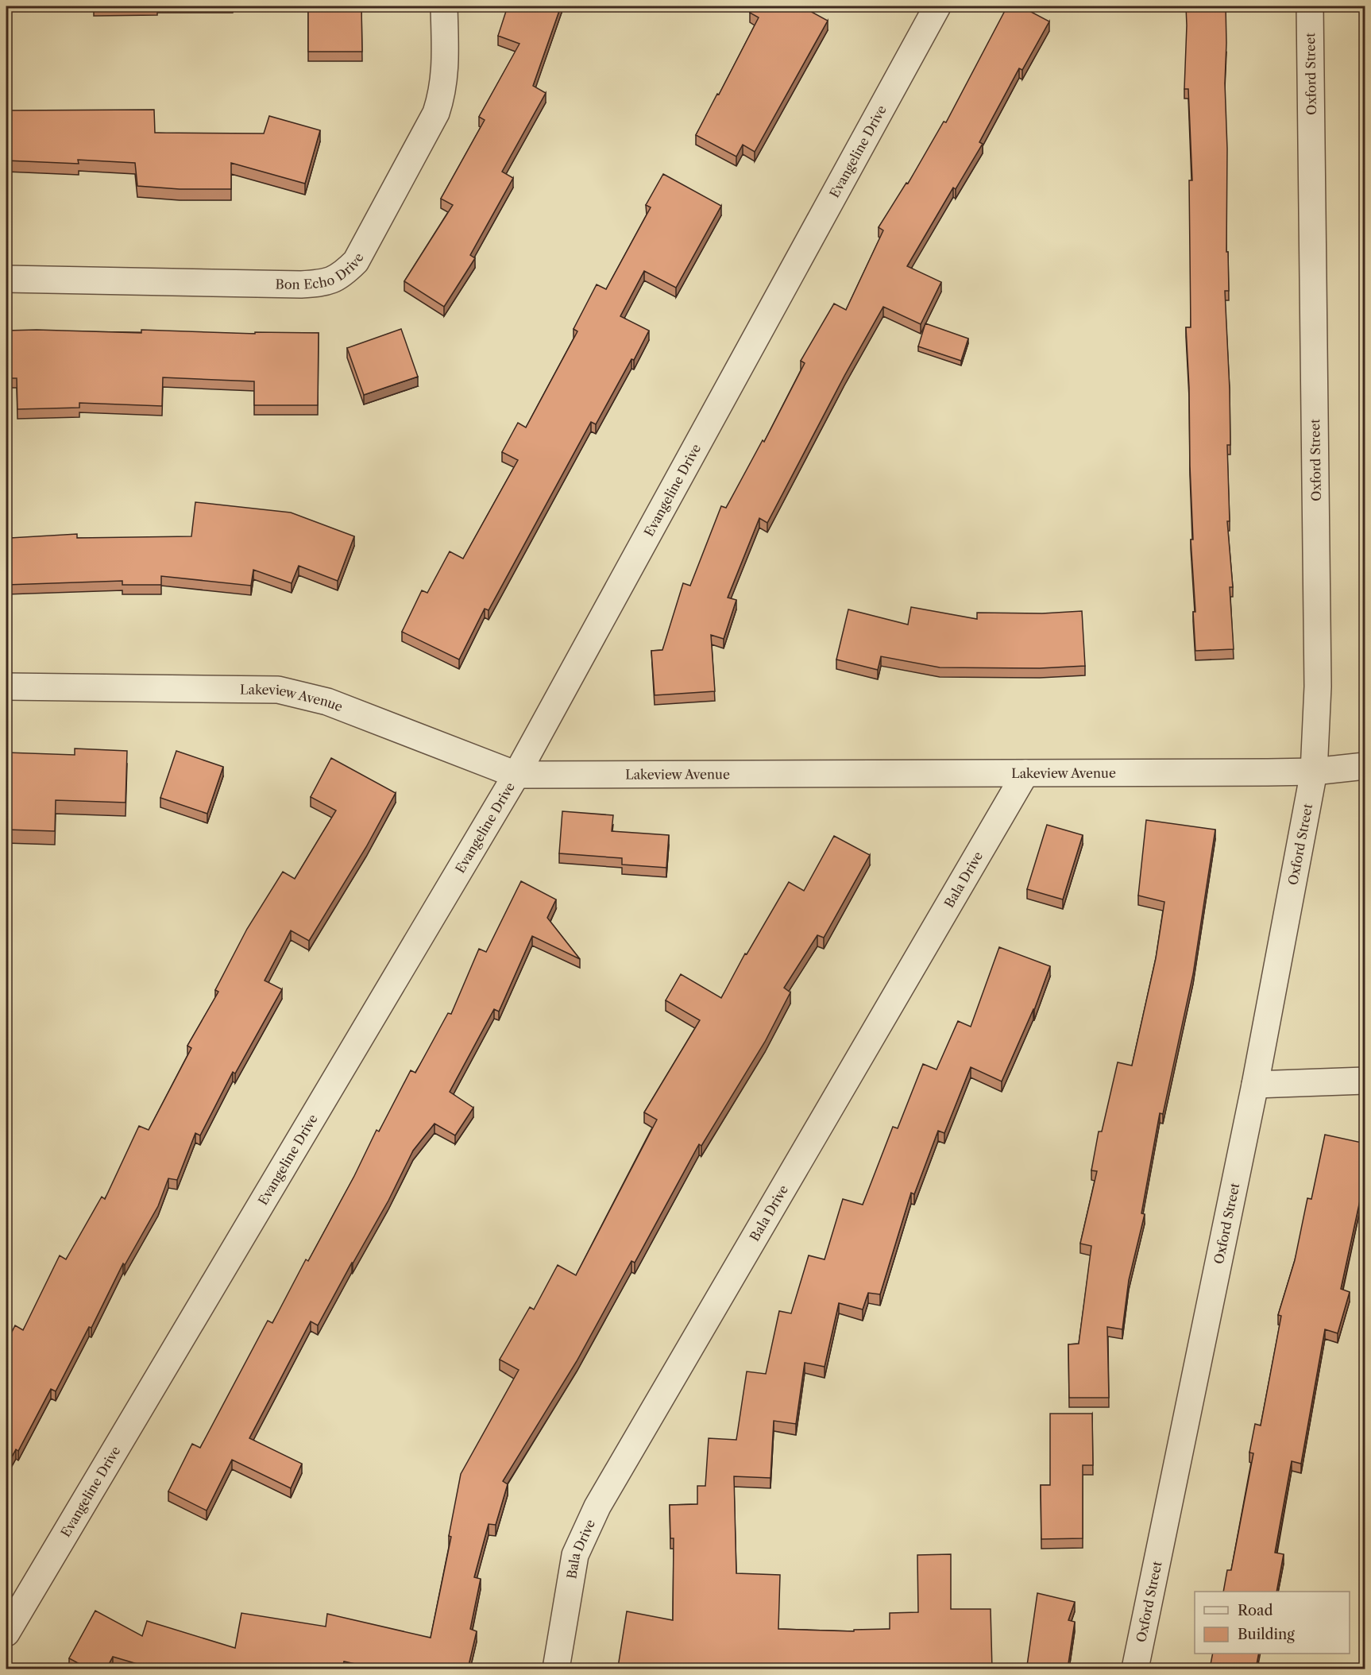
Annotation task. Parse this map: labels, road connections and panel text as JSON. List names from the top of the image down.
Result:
{
  "streets": {
    "street": [
      "Oxford Street",
      "Evangeline Drive",
      "Bon Echo Drive",
      "Lakeview Avenue",
      "Bala Drive"
    ]
  },
  "crossings": [
    ["Oxford Street", "Lakeview Avenue"],
    ["Evangeline Drive", "Lakeview Avenue"],
    ["Lakeview Avenue", "Bala Drive"]
  ],
  "legend": ["Road", "Building"]
}
